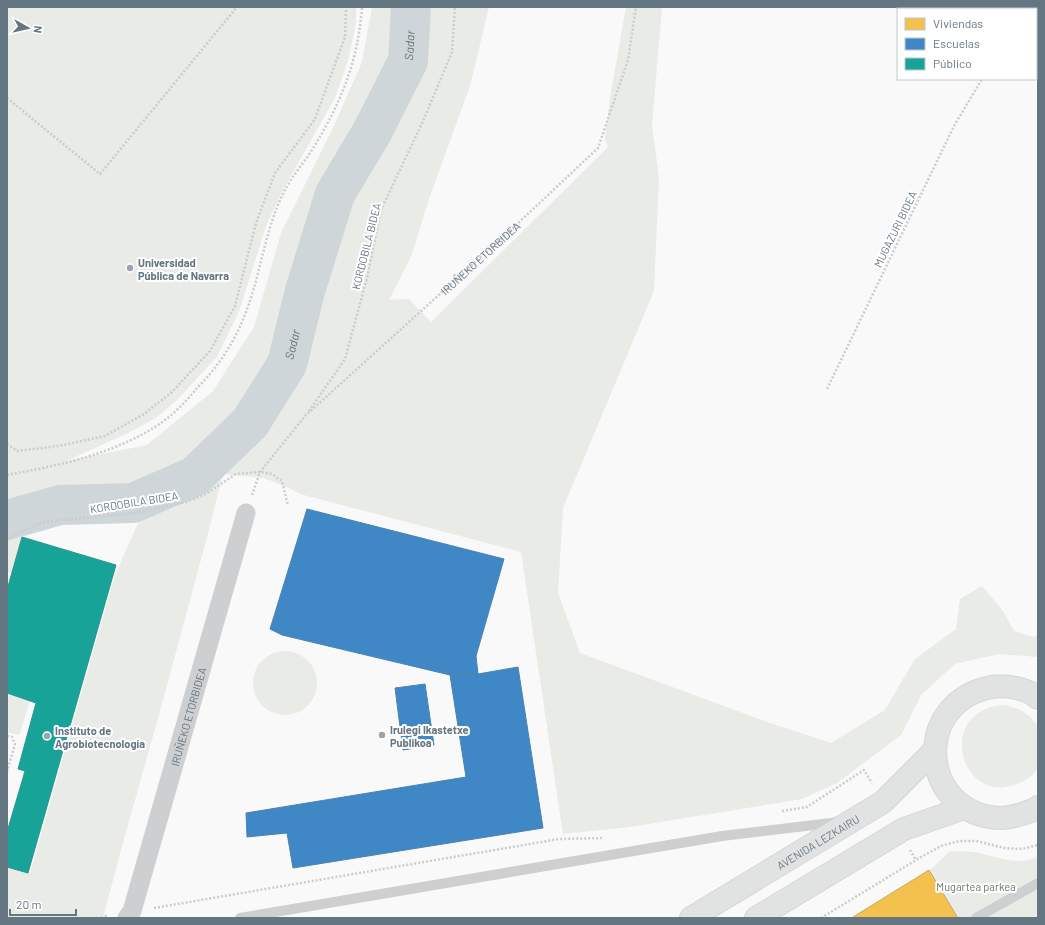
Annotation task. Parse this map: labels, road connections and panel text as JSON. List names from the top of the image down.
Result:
{
  "streets": {
    "street": ["IRUÑEKO ETORBIDEA", "AVENIDA LEZKAIRU"],
    "path": ["MUGAZURI BIDEA", "KORDOBILA BIDEA"]
  },
  "crossings": [
    ["KORDOBILA BIDEA", "IRUÑEKO ETORBIDEA"]
  ],
  "water": ["Sadar"],
  "parks": ["Mugartea parkea"],
  "places": ["Universidad Pública de Navarra", "Irulegi Ikastetxe Publikoa", "Instituto de Agrobiotecnología"],
  "legend": ["Viviendas", "Escuelas", "Público"],
  "scale_bar": "20 m",
  "north": "right"
}
